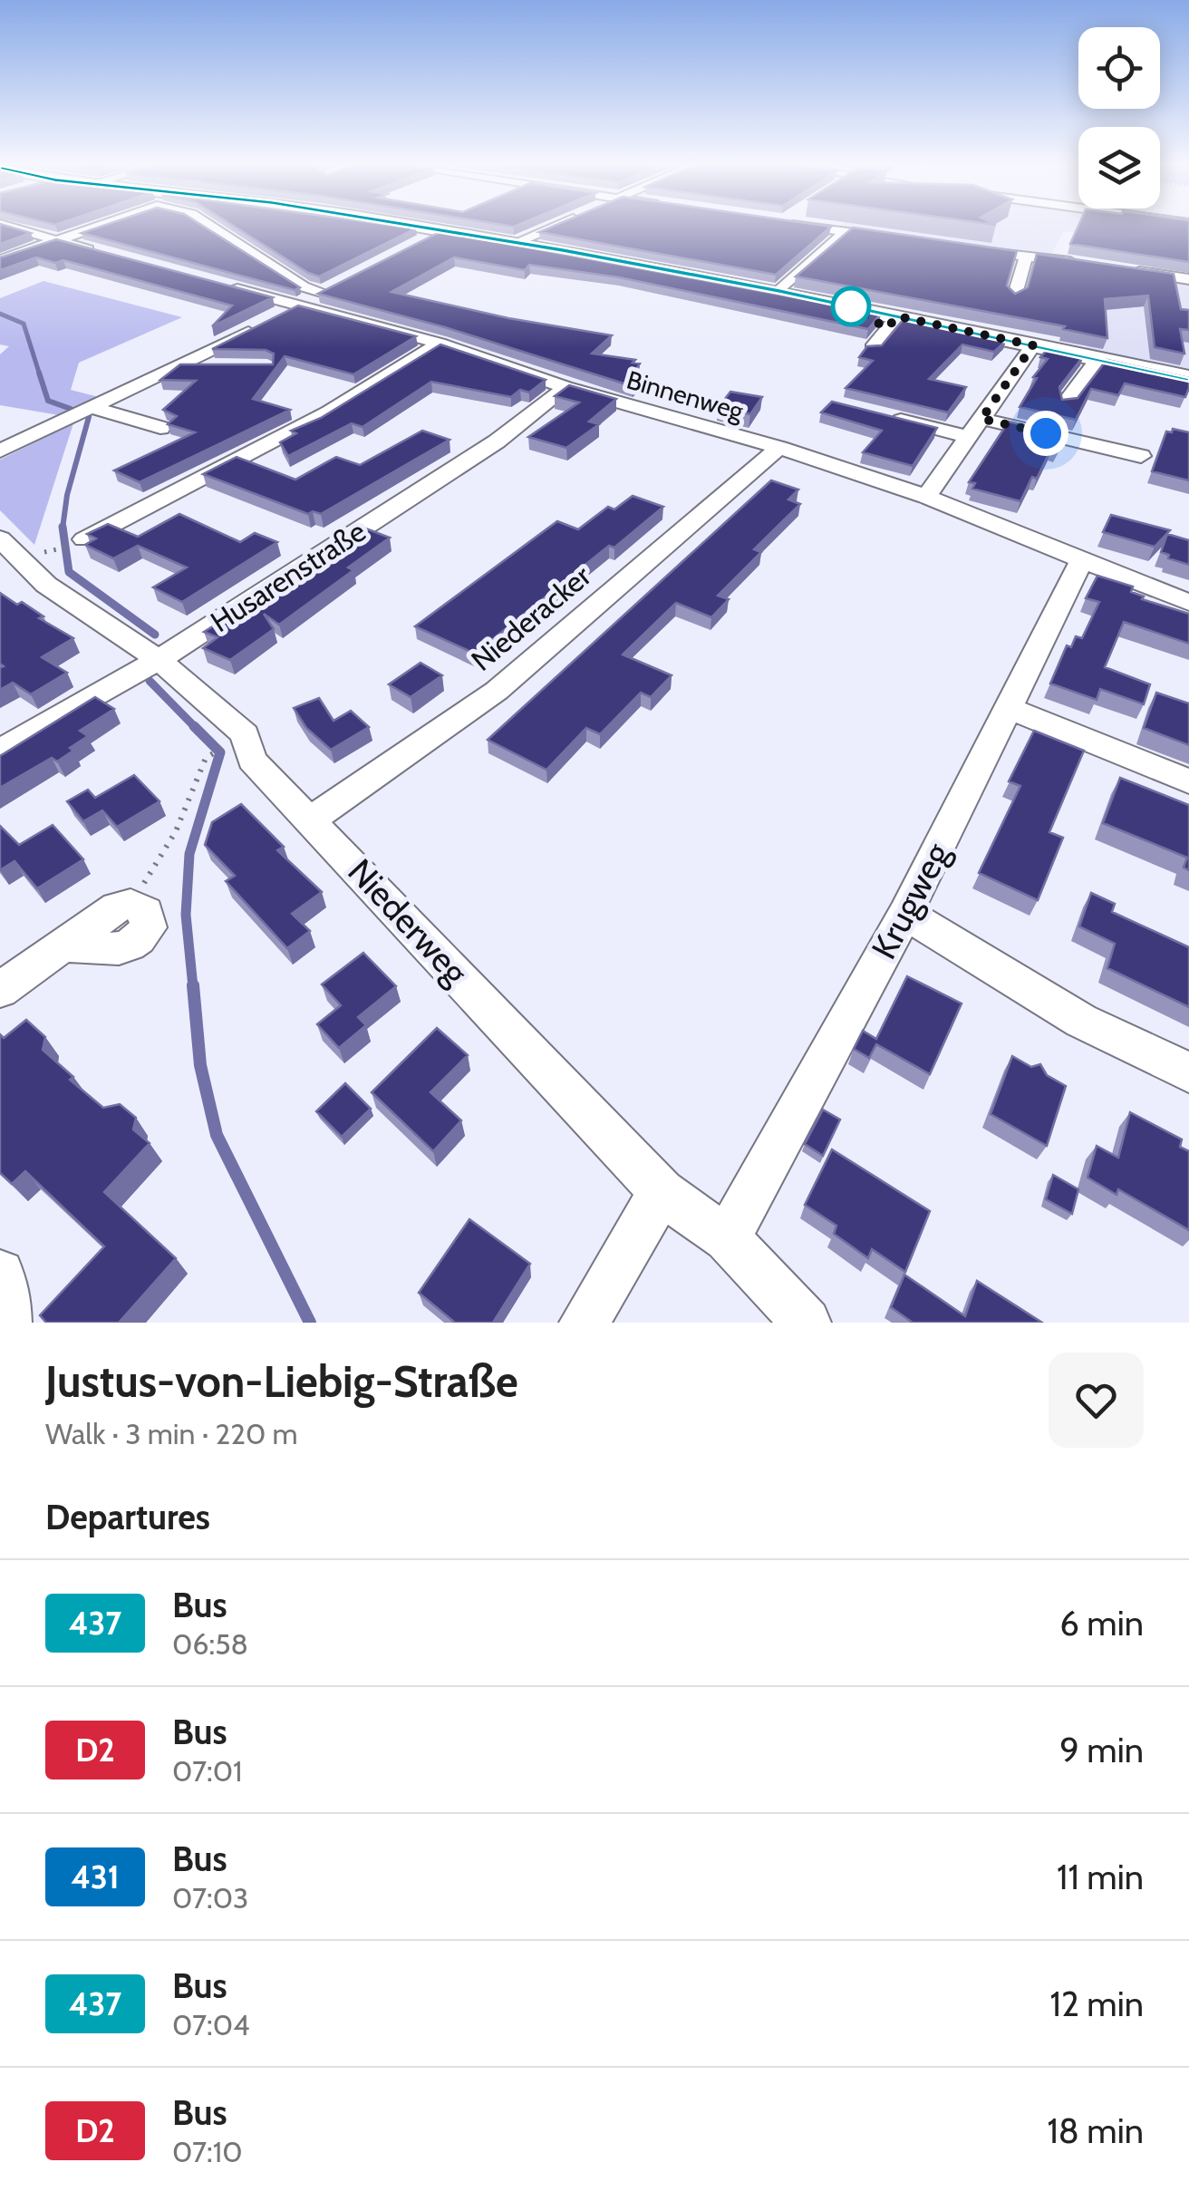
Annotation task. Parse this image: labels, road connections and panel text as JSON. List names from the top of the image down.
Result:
{
  "streets": {
    "street": [
      "Binnenweg",
      "Husarenstraße",
      "Niederacker",
      "Krugweg",
      "Niederweg"
    ]
  },
  "crossings": [
    ["Binnenweg", "Husarenstraße"],
    ["Binnenweg", "Niederacker"],
    ["Binnenweg", "Krugweg"],
    ["Husarenstraße", "Niederweg"],
    ["Niederacker", "Niederweg"],
    ["Krugweg", "Niederweg"]
  ],
  "lines": ["bus line 437"],
  "page": {
    "heading": [
      ["Justus-von-Liebig-Straße", "Walk · 3 min · 220 m"],
      "Departures"
    ],
    "list": [
      {
        "mark": "437",
        "name": "Bus",
        "note": "06:58",
        "value": "6 min"
      },
      {
        "mark": "D2",
        "name": "Bus",
        "note": "07:01",
        "value": "9 min"
      },
      {
        "mark": "431",
        "name": "Bus",
        "note": "07:03",
        "value": "11 min"
      },
      {
        "mark": "437",
        "name": "Bus",
        "note": "07:04",
        "value": "12 min"
      },
      {
        "mark": "D2",
        "name": "Bus",
        "note": "07:10",
        "value": "18 min"
      }
    ]
  }
}
